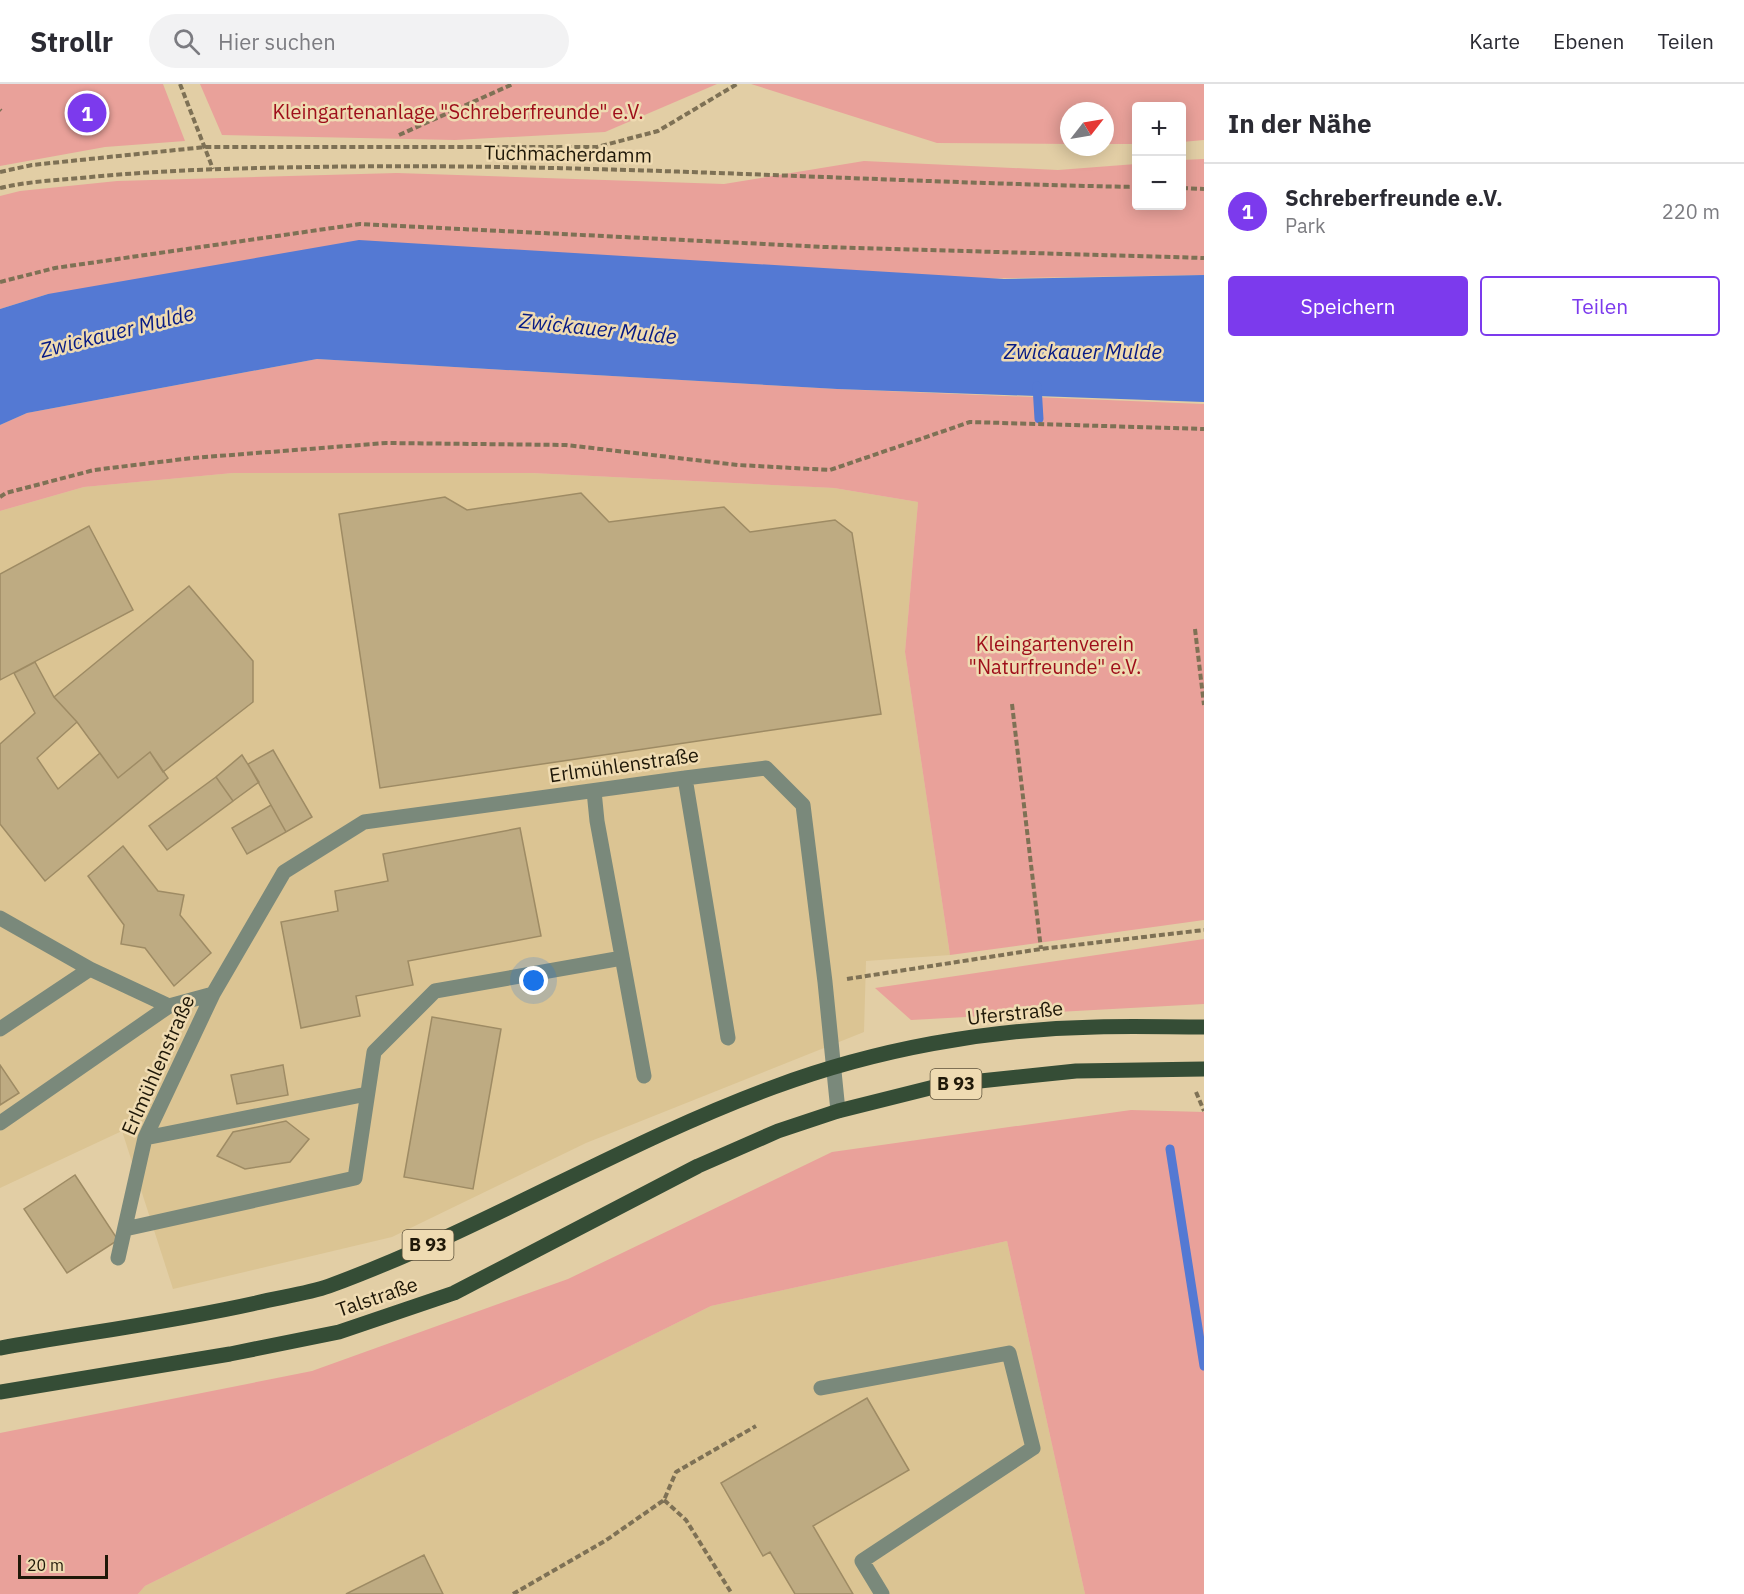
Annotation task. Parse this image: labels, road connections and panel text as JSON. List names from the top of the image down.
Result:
{
  "streets": {
    "main road": ["Uferstraße", "B 93", "Talstraße"],
    "street": ["Erlmühlenstraße"],
    "path": ["Tuchmacherdamm"]
  },
  "crossings": [
    ["Erlmühlenstraße", "Uferstraße"],
    ["Erlmühlenstraße", "B 93"],
    ["Erlmühlenstraße", "Talstraße"],
    ["Uferstraße", "Talstraße"],
    ["B 93", "Talstraße"]
  ],
  "water": ["Zwickauer Mulde"],
  "parks": ["Kleingartenanlage \"Schreberfreunde\" e.V.", "Kleingartenverein \"Naturfreunde\" e.V."],
  "scale_bar": "20 m",
  "north": "top right",
  "page": {
    "header": "Strollr",
    "search": "Hier suchen",
    "nav": ["Karte", "Ebenen", "Teilen"],
    "heading": "In der Nähe",
    "pins": "1",
    "map_buttons": ["+", "−"],
    "list": [
      {
        "mark": "1",
        "name": "Schreberfreunde e.V.",
        "note": "Park",
        "value": "220 m"
      }
    ],
    "buttons": ["Speichern", "Teilen"],
    "scale": "20 m"
  }
}
